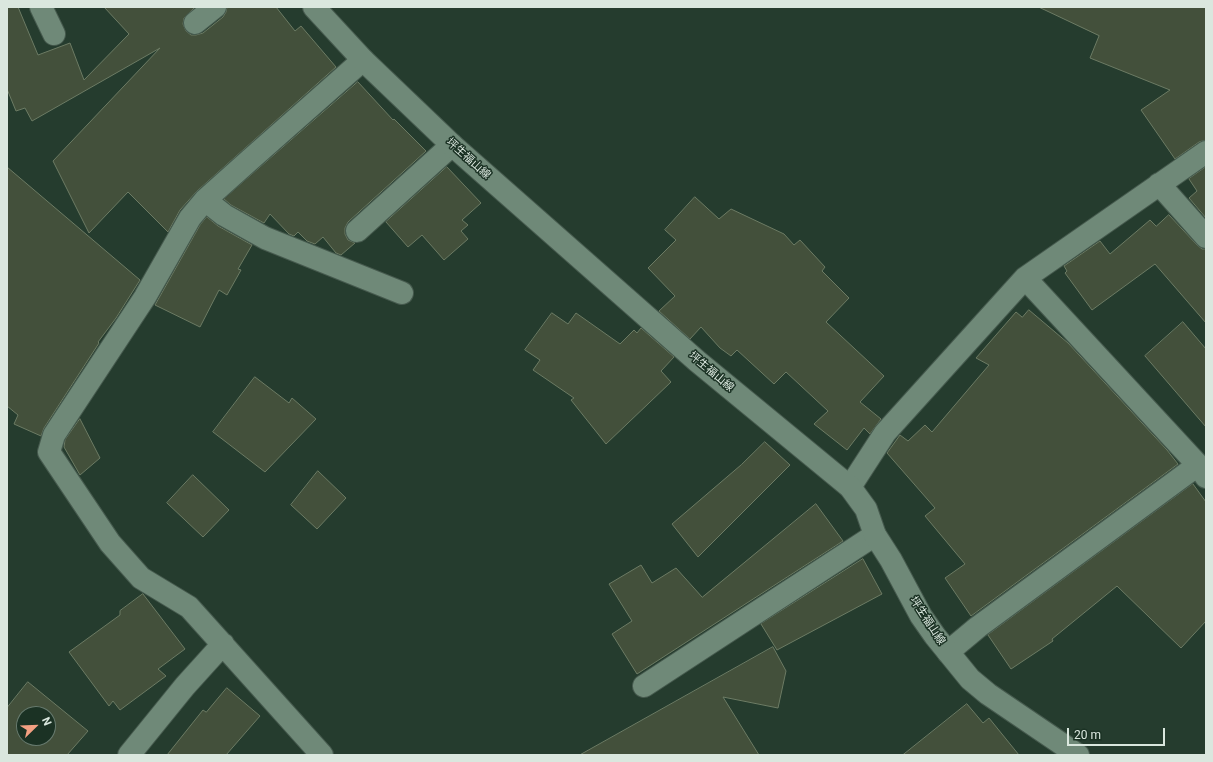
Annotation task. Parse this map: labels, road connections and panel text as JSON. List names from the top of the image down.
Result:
{
  "streets": {
    "street": ["坪生福山線"]
  },
  "scale_bar": "20 m",
  "north": "top right"
}
